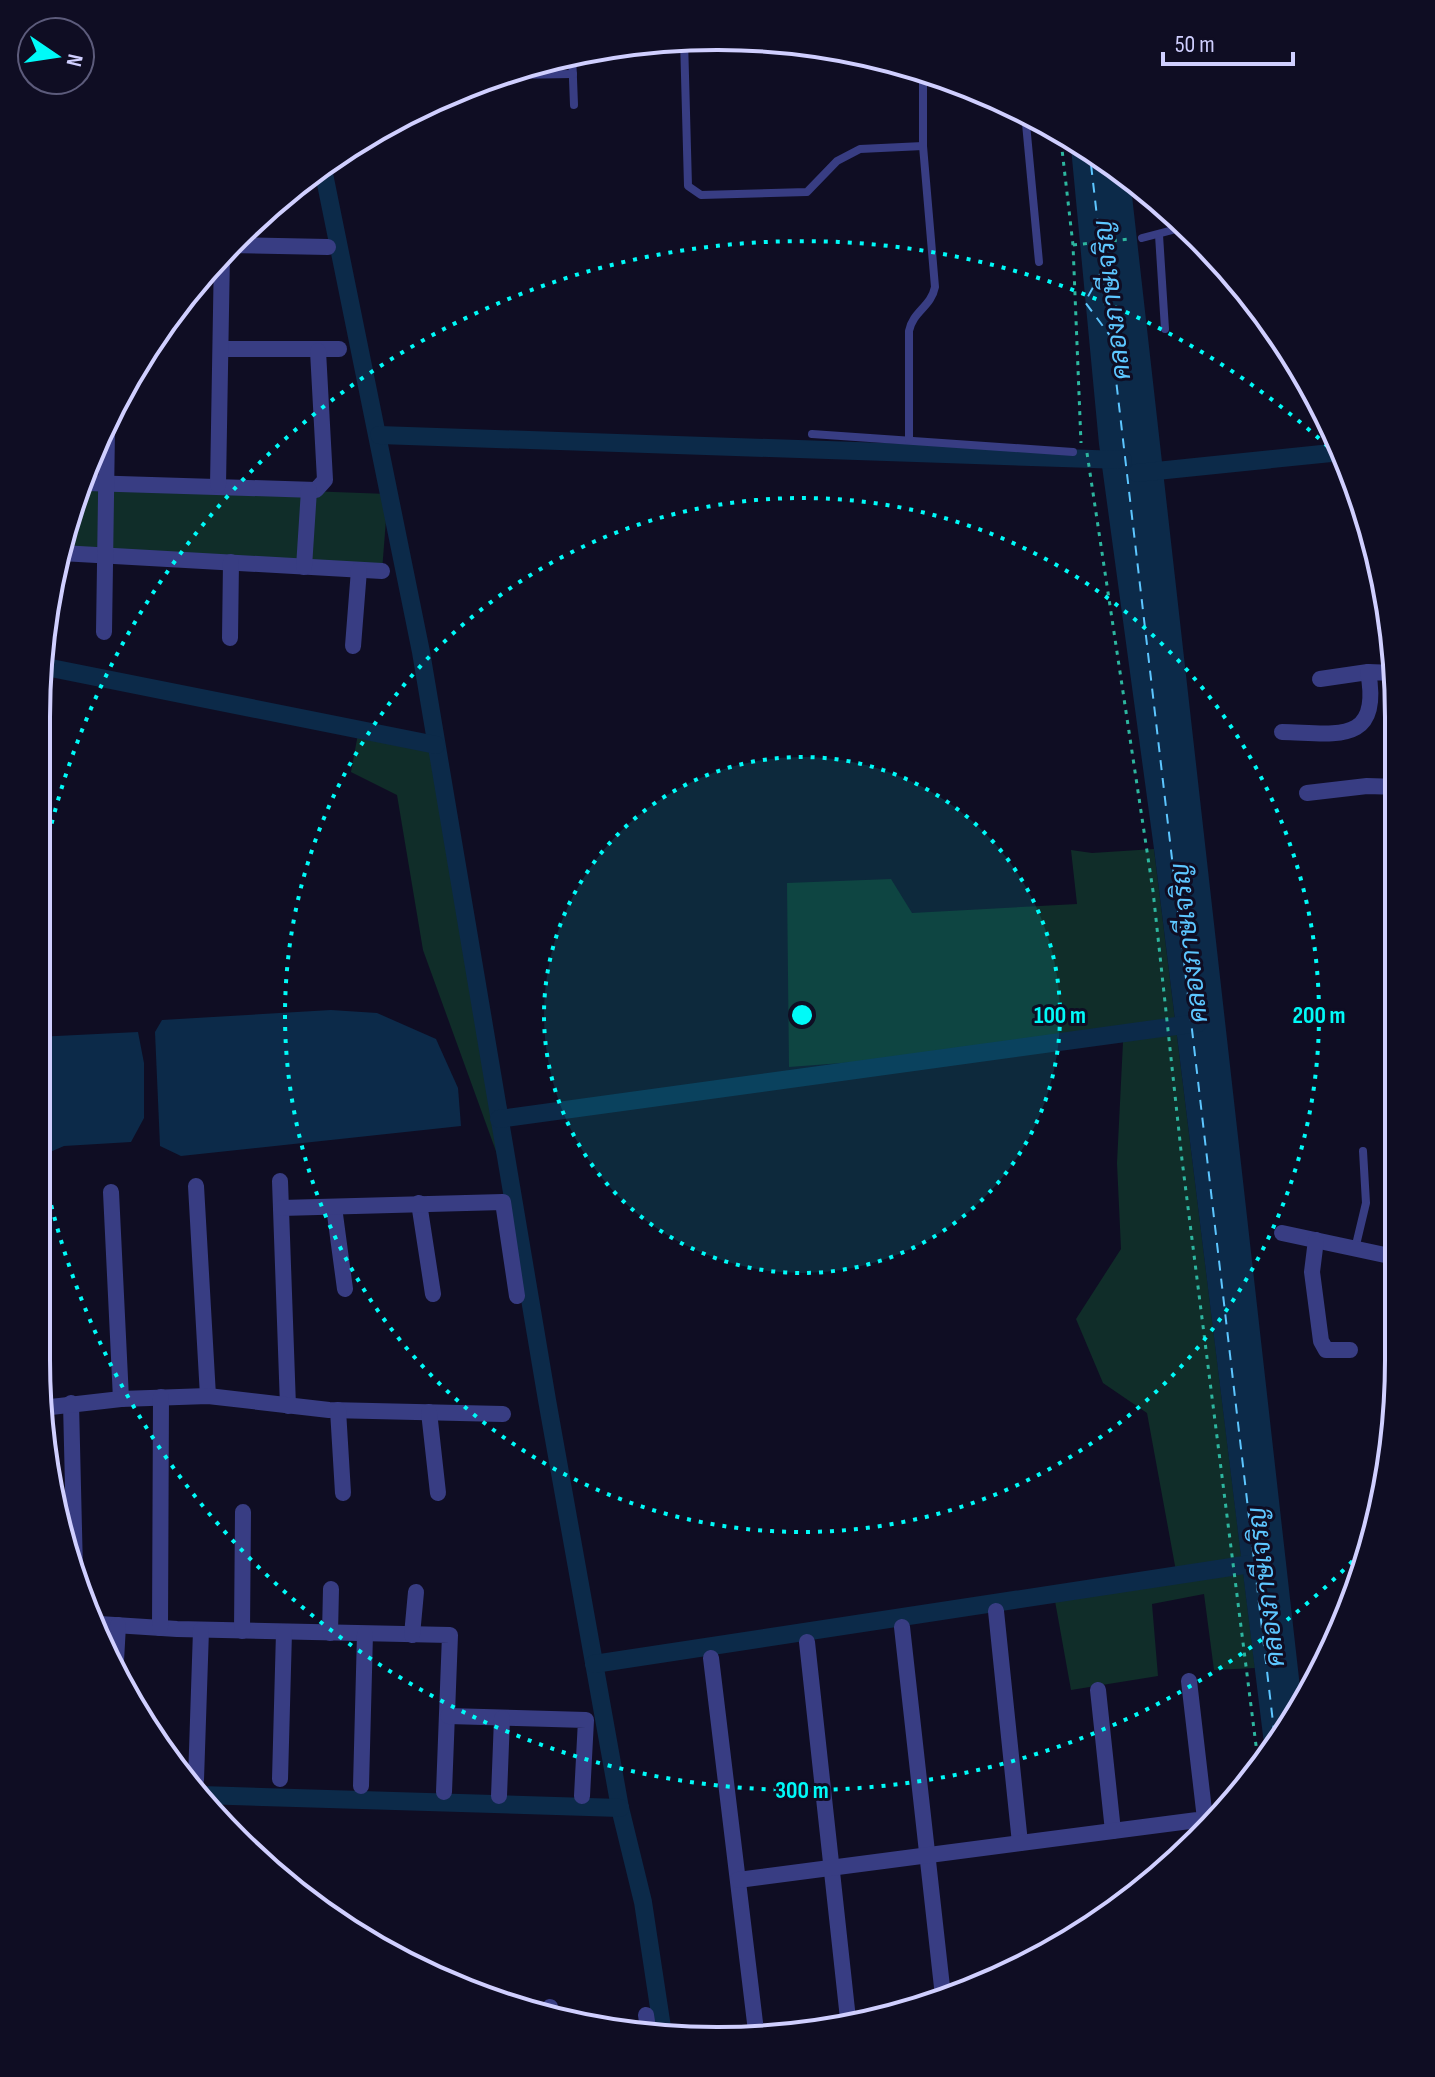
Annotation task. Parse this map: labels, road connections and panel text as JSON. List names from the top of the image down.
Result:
{
  "water": ["คลองภาษีเจริญ"],
  "scale_bar": "50 m",
  "north": "right",
  "rings": ["100 m", "200 m", "300 m"]
}
